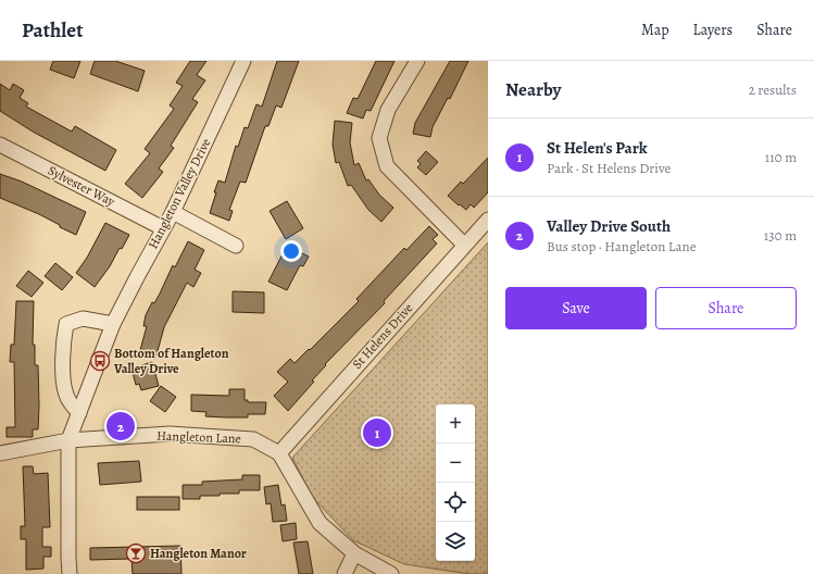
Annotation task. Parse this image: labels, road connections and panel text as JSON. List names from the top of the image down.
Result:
{
  "streets": {
    "street": [
      "Sylvester Way",
      "Hangleton Valley Drive",
      "St Helens Drive",
      "Hangleton Lane"
    ]
  },
  "crossings": [
    ["Sylvester Way", "Hangleton Valley Drive"],
    ["Hangleton Valley Drive", "Hangleton Lane"],
    ["St Helens Drive", "Hangleton Lane"]
  ],
  "places": {
    "bus stop": ["Bottom of Hangleton Valley Drive"],
    "bar": ["Hangleton Manor"]
  },
  "page": {
    "header": "Pathlet",
    "nav": ["Map", "Layers", "Share"],
    "heading": ["Nearby", "2 results"],
    "list": [
      {
        "mark": "1",
        "name": "St Helen's Park",
        "note": "Park · St Helens Drive",
        "value": "110 m"
      },
      {
        "mark": "2",
        "name": "Valley Drive South",
        "note": "Bus stop · Hangleton Lane",
        "value": "130 m"
      }
    ],
    "buttons": ["Save", "Share"],
    "map_buttons": ["+", "−"],
    "pins": ["2", "1"]
  }
}
